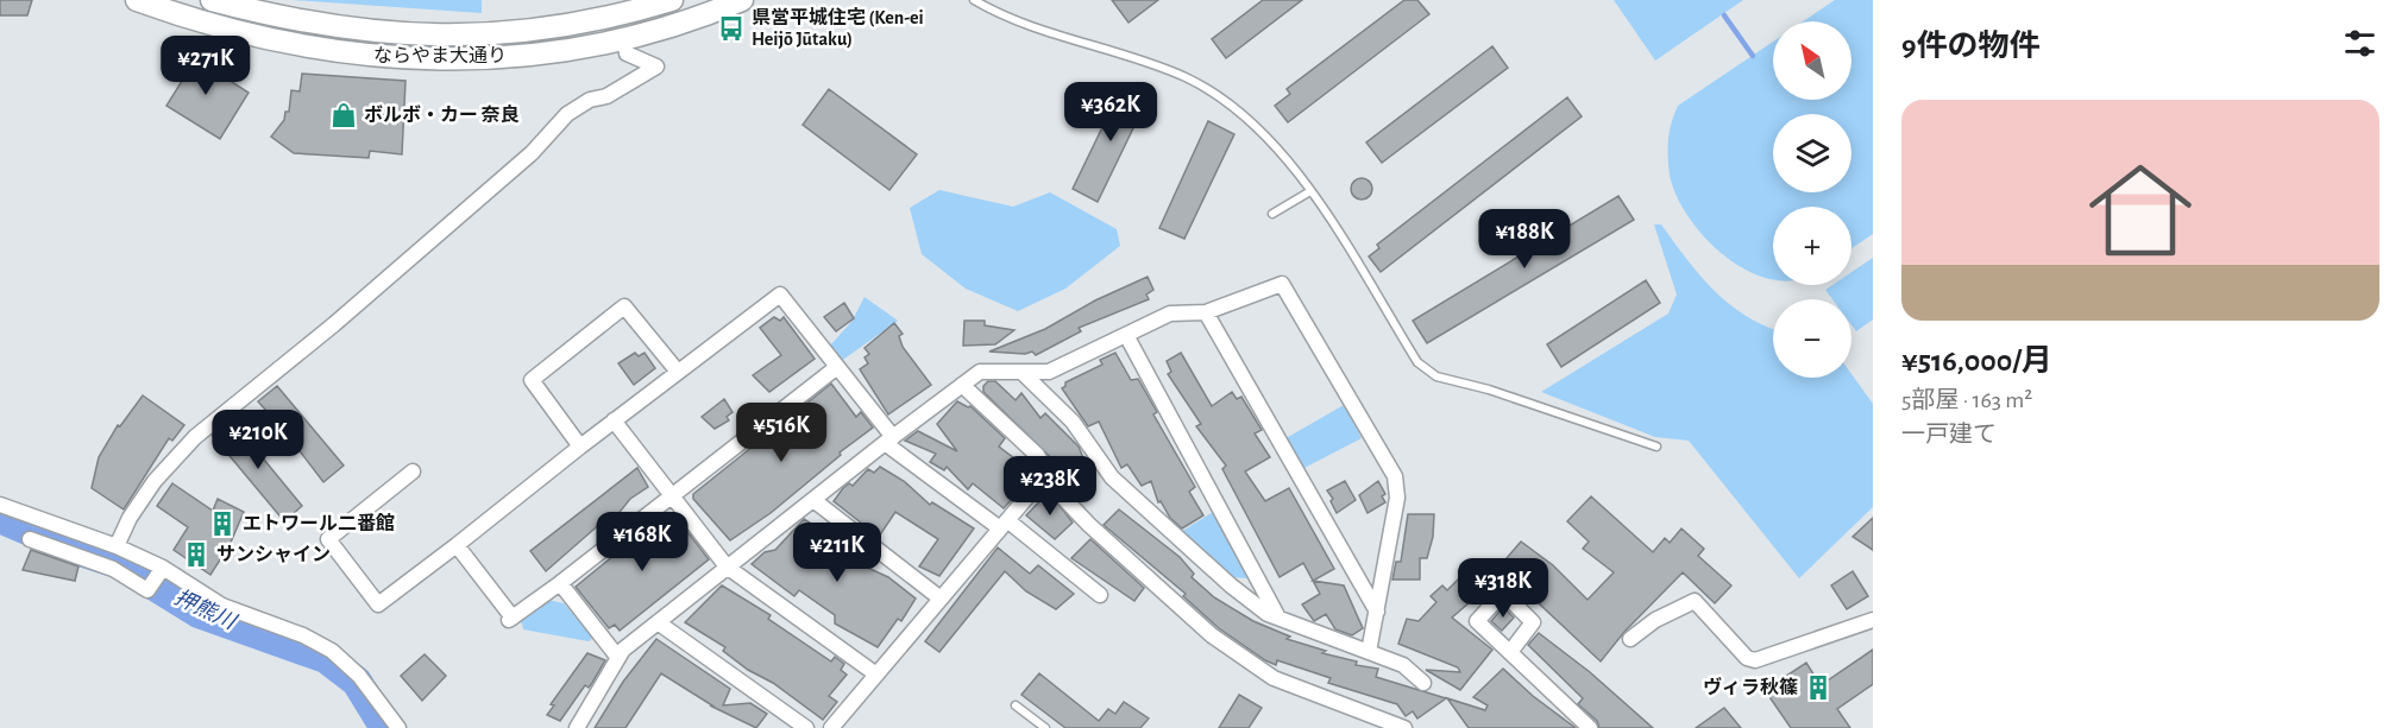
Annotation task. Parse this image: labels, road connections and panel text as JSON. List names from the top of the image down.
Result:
{
  "streets": {
    "street": ["ならやま大通り"]
  },
  "water": ["押熊川"],
  "places": {
    "bus stop": ["県営平城住宅 (Ken-ei Heijō Jūtaku)"],
    "shop": ["ボルボ・カー 奈良"],
    "building": ["エトワール二番館", "サンシャイン", "ヴィラ秋篠"]
  },
  "north": "top left",
  "page": {
    "heading": "9件の物件",
    "map_buttons": ["+", "−"],
    "price": [
      "¥271K",
      "¥362K",
      "¥188K",
      "¥516K",
      "¥210K",
      "¥238K",
      "¥168K",
      "¥211K",
      "¥318K"
    ],
    "list": [
      {
        "name": "¥516,000/月",
        "note": "5部屋 · 163 m² · 一戸建て"
      }
    ]
  }
}
